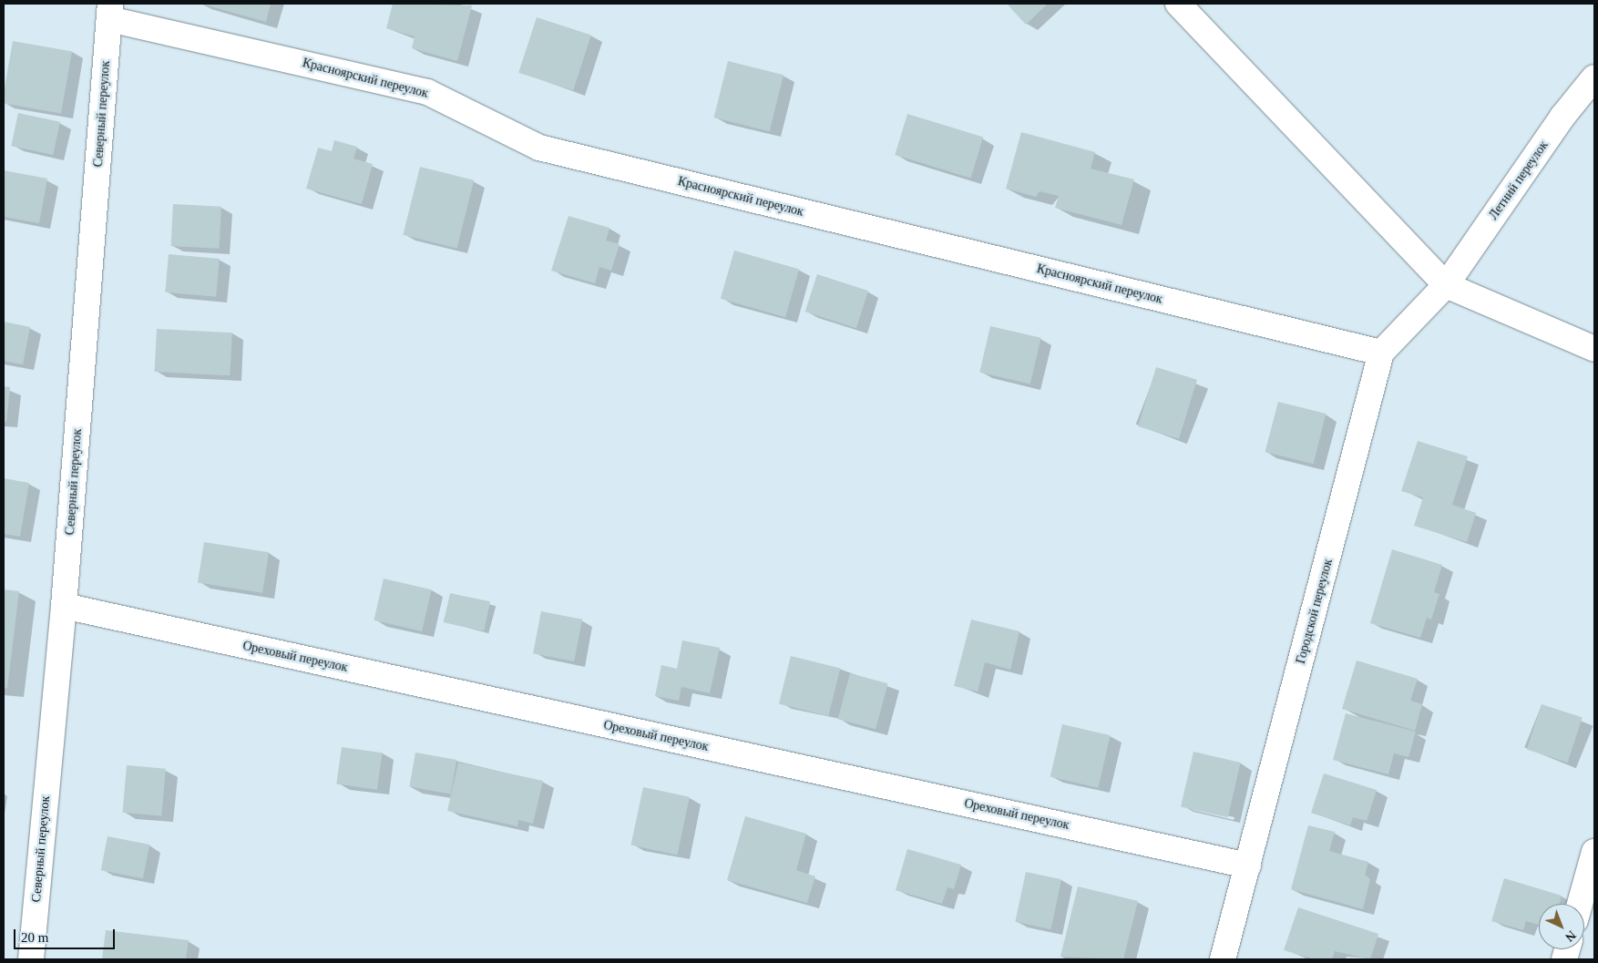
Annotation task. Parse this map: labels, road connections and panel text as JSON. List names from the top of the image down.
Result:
{
  "streets": {
    "street": [
      "Красноярский переулок",
      "Северный переулок",
      "Летний переулок",
      "Городской переулок",
      "Ореховый переулок"
    ]
  },
  "crossings": [
    ["Красноярский переулок", "Северный переулок"],
    ["Красноярский переулок", "Городской переулок"],
    ["Северный переулок", "Ореховый переулок"],
    ["Летний переулок", "Городской переулок"],
    ["Городской переулок", "Ореховый переулок"]
  ],
  "scale_bar": "20 m",
  "north": "bottom right"
}
